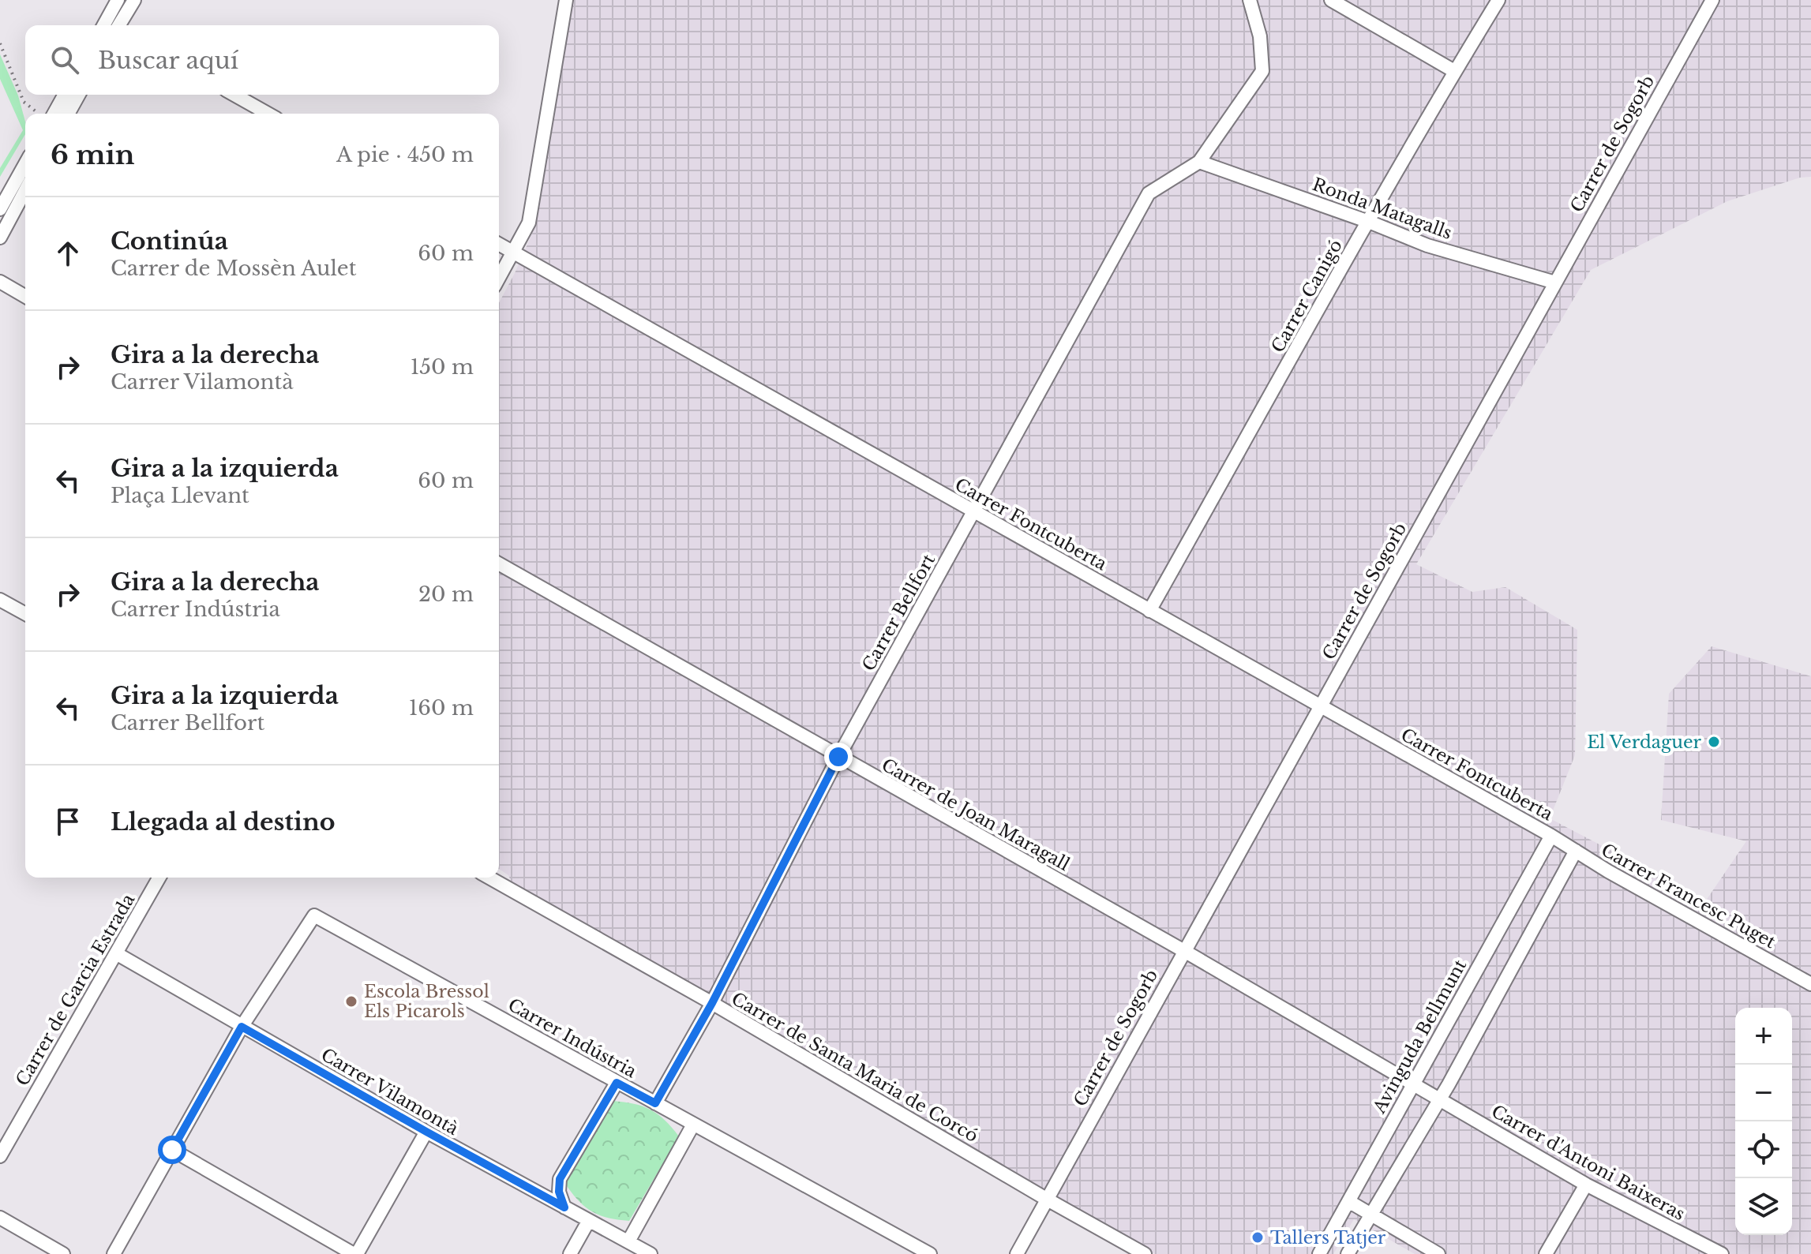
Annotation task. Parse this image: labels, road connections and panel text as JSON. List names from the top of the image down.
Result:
{
  "streets": {
    "street": [
      "Carrer de Sogorb",
      "Ronda Matagalls",
      "Carrer Canigó",
      "Carrer Fontcuberta",
      "Carrer Bellfort",
      "Carrer de Joan Maragall",
      "Carrer Francesc Puget",
      "Carrer de Garcia Estrada",
      "Avinguda Bellmunt",
      "Carrer Indústria",
      "Carrer de Santa Maria de Corcó",
      "Carrer Vilamontà",
      "Carrer d'Antoni Baixeras"
    ]
  },
  "crossings": [
    ["Carrer de Sogorb", "Ronda Matagalls"],
    ["Carrer de Sogorb", "Carrer Fontcuberta"],
    ["Carrer de Sogorb", "Carrer de Joan Maragall"],
    ["Carrer de Sogorb", "Carrer de Santa Maria de Corcó"],
    ["Ronda Matagalls", "Carrer Canigó"],
    ["Ronda Matagalls", "Carrer Bellfort"],
    ["Carrer Canigó", "Carrer Fontcuberta"],
    ["Carrer Fontcuberta", "Carrer Bellfort"],
    ["Carrer Fontcuberta", "Carrer Francesc Puget"],
    ["Carrer Fontcuberta", "Avinguda Bellmunt"],
    ["Carrer Bellfort", "Carrer de Joan Maragall"],
    ["Carrer Bellfort", "Carrer Indústria"],
    ["Carrer Bellfort", "Carrer de Santa Maria de Corcó"],
    ["Carrer de Joan Maragall", "Avinguda Bellmunt"],
    ["Carrer de Joan Maragall", "Carrer d'Antoni Baixeras"],
    ["Carrer Francesc Puget", "Avinguda Bellmunt"],
    ["Carrer de Garcia Estrada", "Carrer Vilamontà"],
    ["Carrer Indústria", "Carrer Vilamontà"]
  ],
  "places": ["El Verdaguer", "Escola Bressol Els Picarols", "Tallers Tatjer"],
  "page": {
    "search": "Buscar aquí",
    "heading": ["6 min", "A pie · 450 m"],
    "list": [
      ["Continúa", "Carrer de Mossèn Aulet", "60 m"],
      ["Gira a la derecha", "Carrer Vilamontà", "150 m"],
      ["Gira a la izquierda", "Plaça Llevant", "60 m"],
      ["Gira a la derecha", "Carrer Indústria", "20 m"],
      ["Gira a la izquierda", "Carrer Bellfort", "160 m"],
      "Llegada al destino"
    ],
    "map_buttons": ["+", "−"]
  }
}
